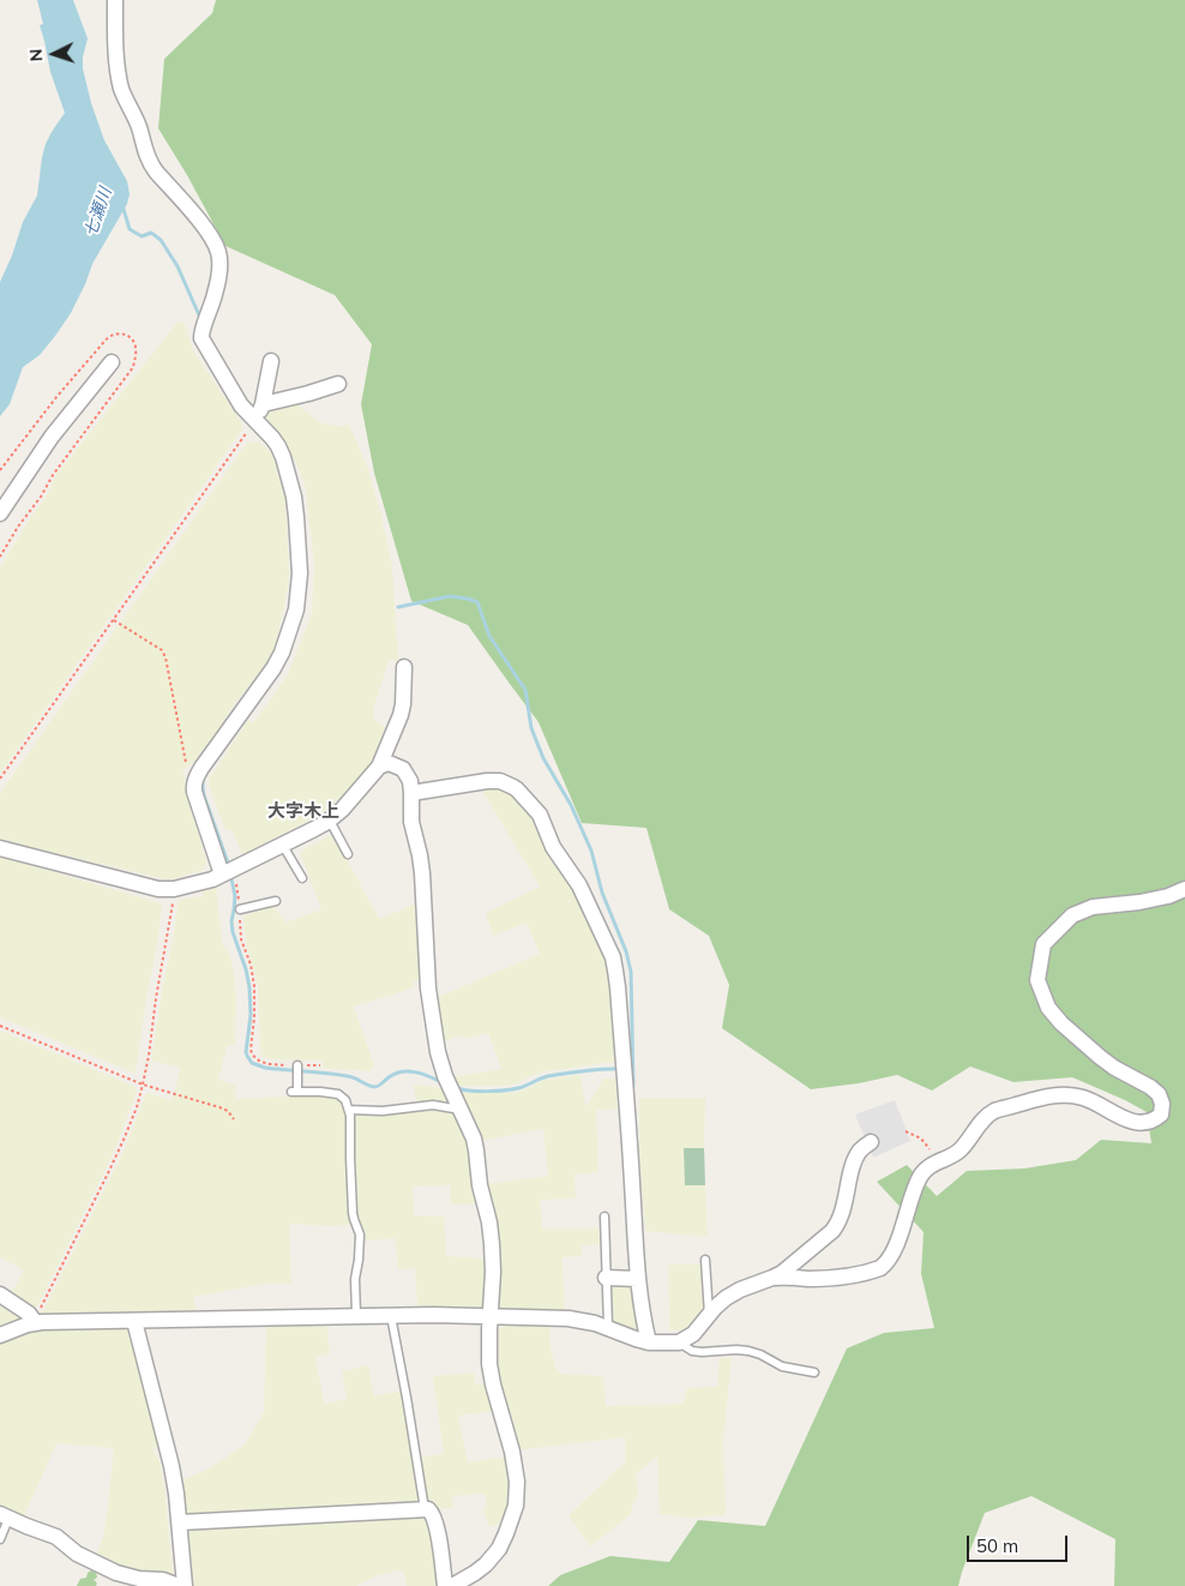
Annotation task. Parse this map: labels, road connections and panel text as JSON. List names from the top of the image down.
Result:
{
  "districts": ["大字木上"],
  "water": ["七瀬川"],
  "scale_bar": "50 m",
  "north": "left"
}
